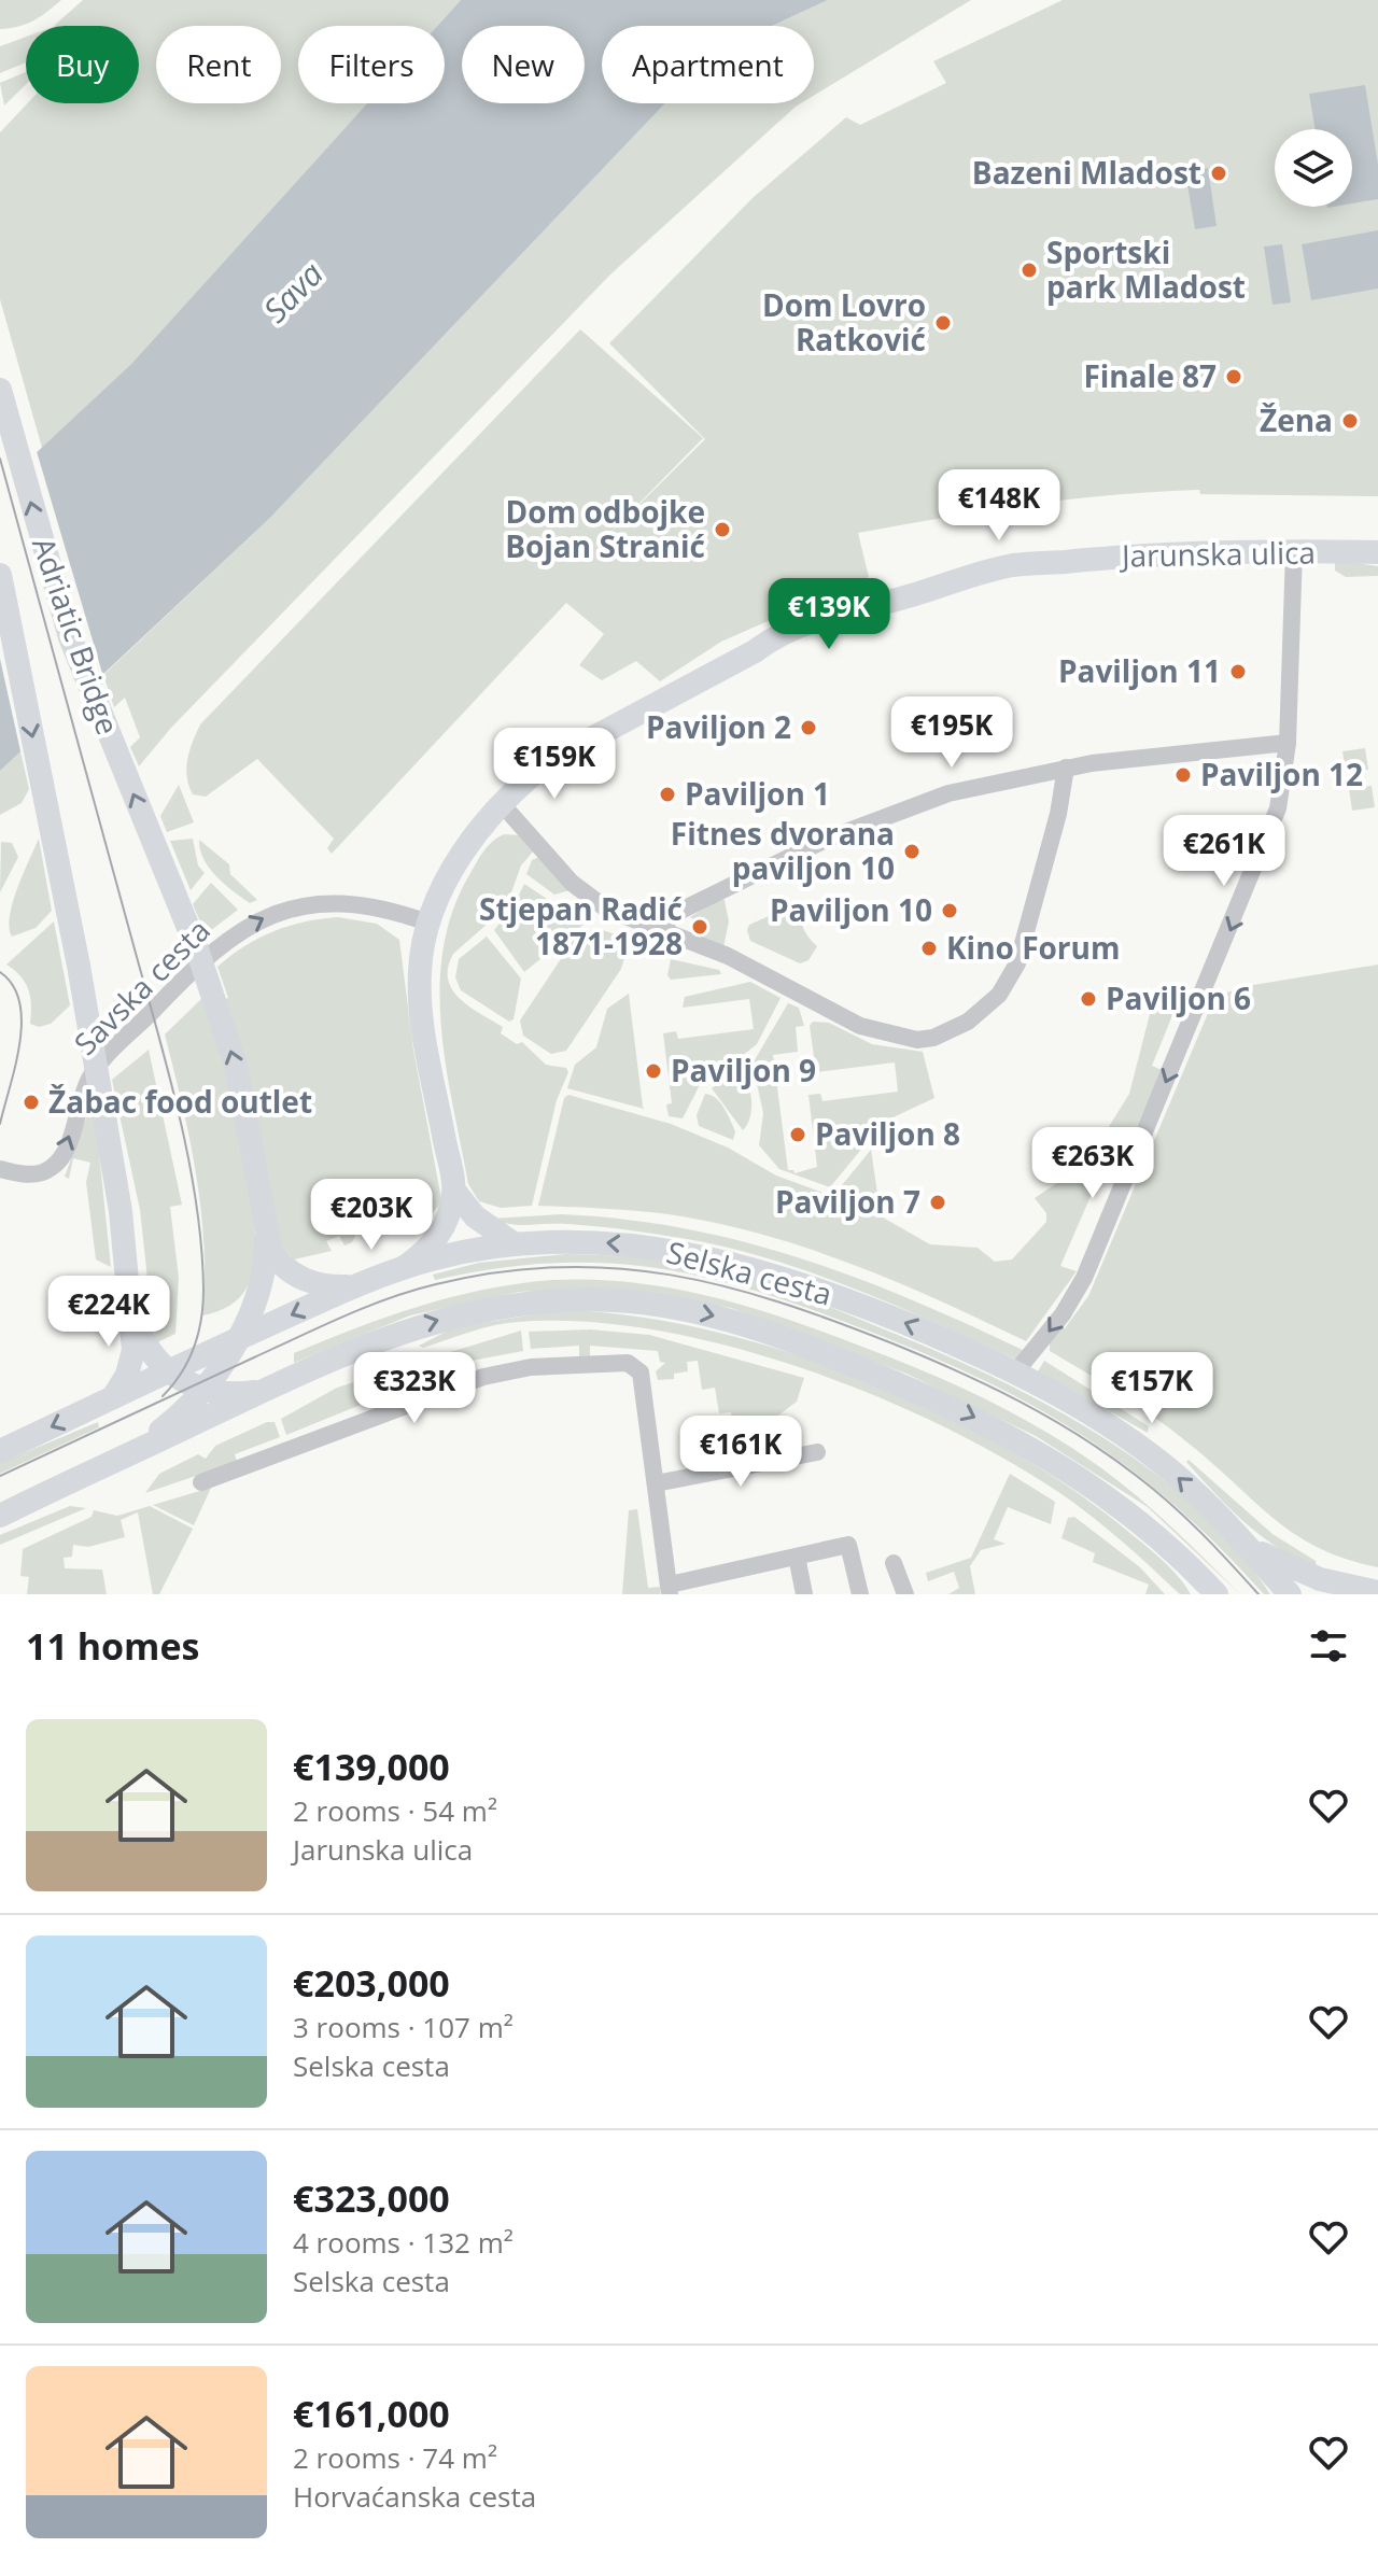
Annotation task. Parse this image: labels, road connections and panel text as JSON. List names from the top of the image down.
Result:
{
  "streets": {
    "main road": ["Jarunska ulica", "Adriatic Bridge", "Selska cesta"],
    "street": ["Savska cesta"]
  },
  "crossings": [
    ["Jarunska ulica", "Savska cesta"]
  ],
  "one_way": ["Savska cesta"],
  "water": ["Sava"],
  "places": [
    "Bazeni Mladost",
    "Sportski park Mladost",
    "Dom Lovro Ratković",
    "Finale 87",
    "Žena",
    "Dom odbojke Bojan Stranić",
    "Paviljon 11",
    "Paviljon 2",
    "Paviljon 12",
    "Paviljon 1",
    "Fitnes dvorana paviljon 10",
    "Paviljon 10",
    "Stjepan Radić 1871-1928",
    "Kino Forum",
    "Paviljon 6",
    "Paviljon 9",
    "Žabac food outlet",
    "Paviljon 8",
    "Paviljon 7"
  ],
  "page": {
    "chip": [
      "Buy",
      "Rent",
      "Filters",
      "New",
      "Apartment"
    ],
    "price": [
      "€148K",
      "€139K",
      "€195K",
      "€159K",
      "€261K",
      "€263K",
      "€203K",
      "€224K",
      "€323K",
      "€157K",
      "€161K"
    ],
    "heading": "11 homes",
    "list": [
      {
        "name": "€139,000",
        "note": "2 rooms · 54 m² · Jarunska ulica"
      },
      {
        "name": "€203,000",
        "note": "3 rooms · 107 m² · Selska cesta"
      },
      {
        "name": "€323,000",
        "note": "4 rooms · 132 m² · Selska cesta"
      },
      {
        "name": "€161,000",
        "note": "2 rooms · 74 m² · Horvaćanska cesta"
      }
    ]
  }
}
